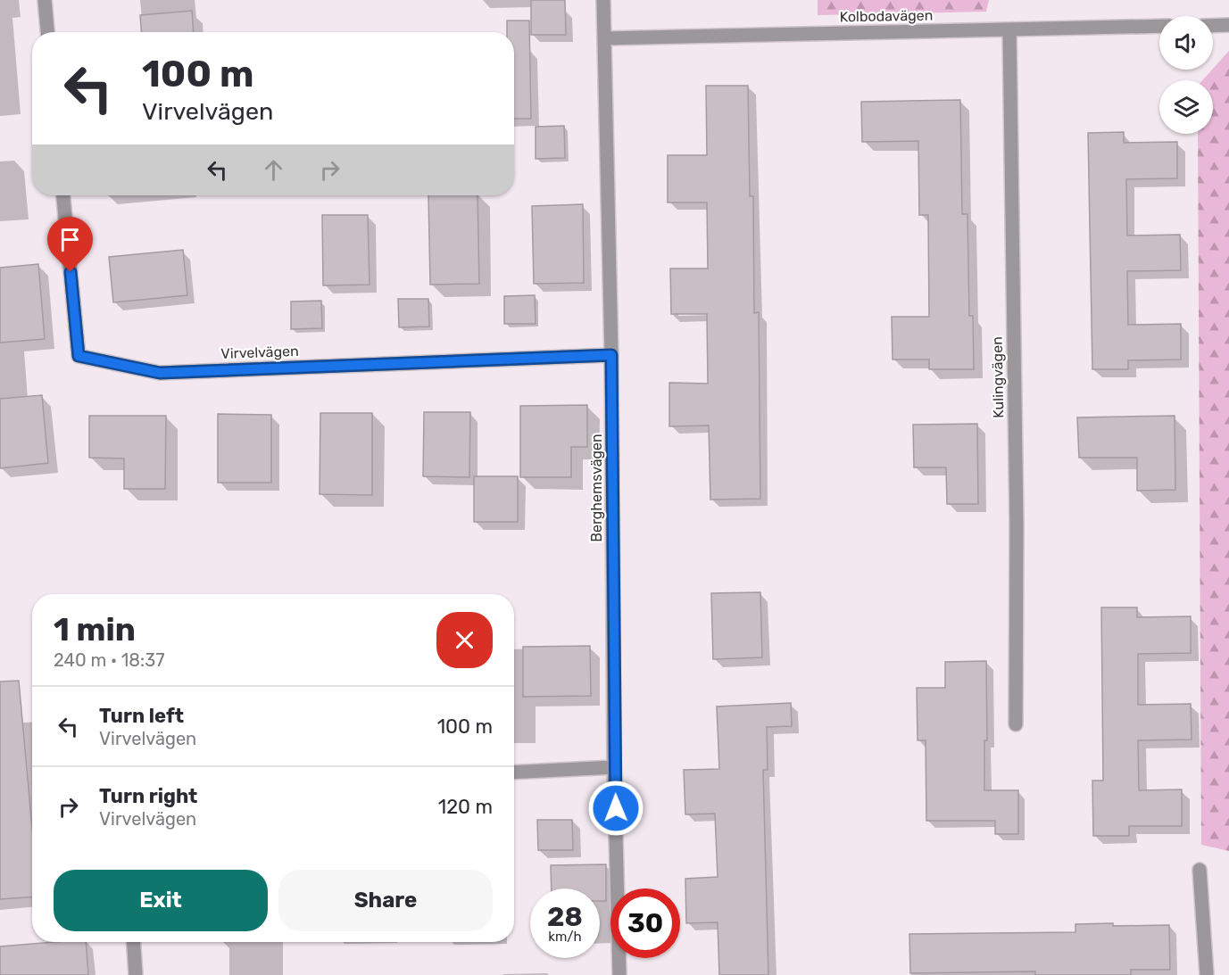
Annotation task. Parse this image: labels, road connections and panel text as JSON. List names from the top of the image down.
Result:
{
  "streets": {
    "street": [
      "Kolbodavägen",
      "Virvelvägen",
      "Kulingvägen",
      "Berghemsvägen"
    ]
  },
  "crossings": [
    ["Kolbodavägen", "Kulingvägen"],
    ["Kolbodavägen", "Berghemsvägen"],
    ["Virvelvägen", "Berghemsvägen"]
  ],
  "page": {
    "turn": ["100 m", "Virvelvägen"],
    "heading": ["1 min", "240 m · 18:37"],
    "list": [
      {
        "name": "Turn left",
        "note": "Virvelvägen",
        "value": "100 m"
      },
      {
        "name": "Turn right",
        "note": "Virvelvägen",
        "value": "120 m"
      }
    ],
    "buttons": ["Exit", "Share"],
    "speed": "28 km/h",
    "limit": "30"
  }
}
